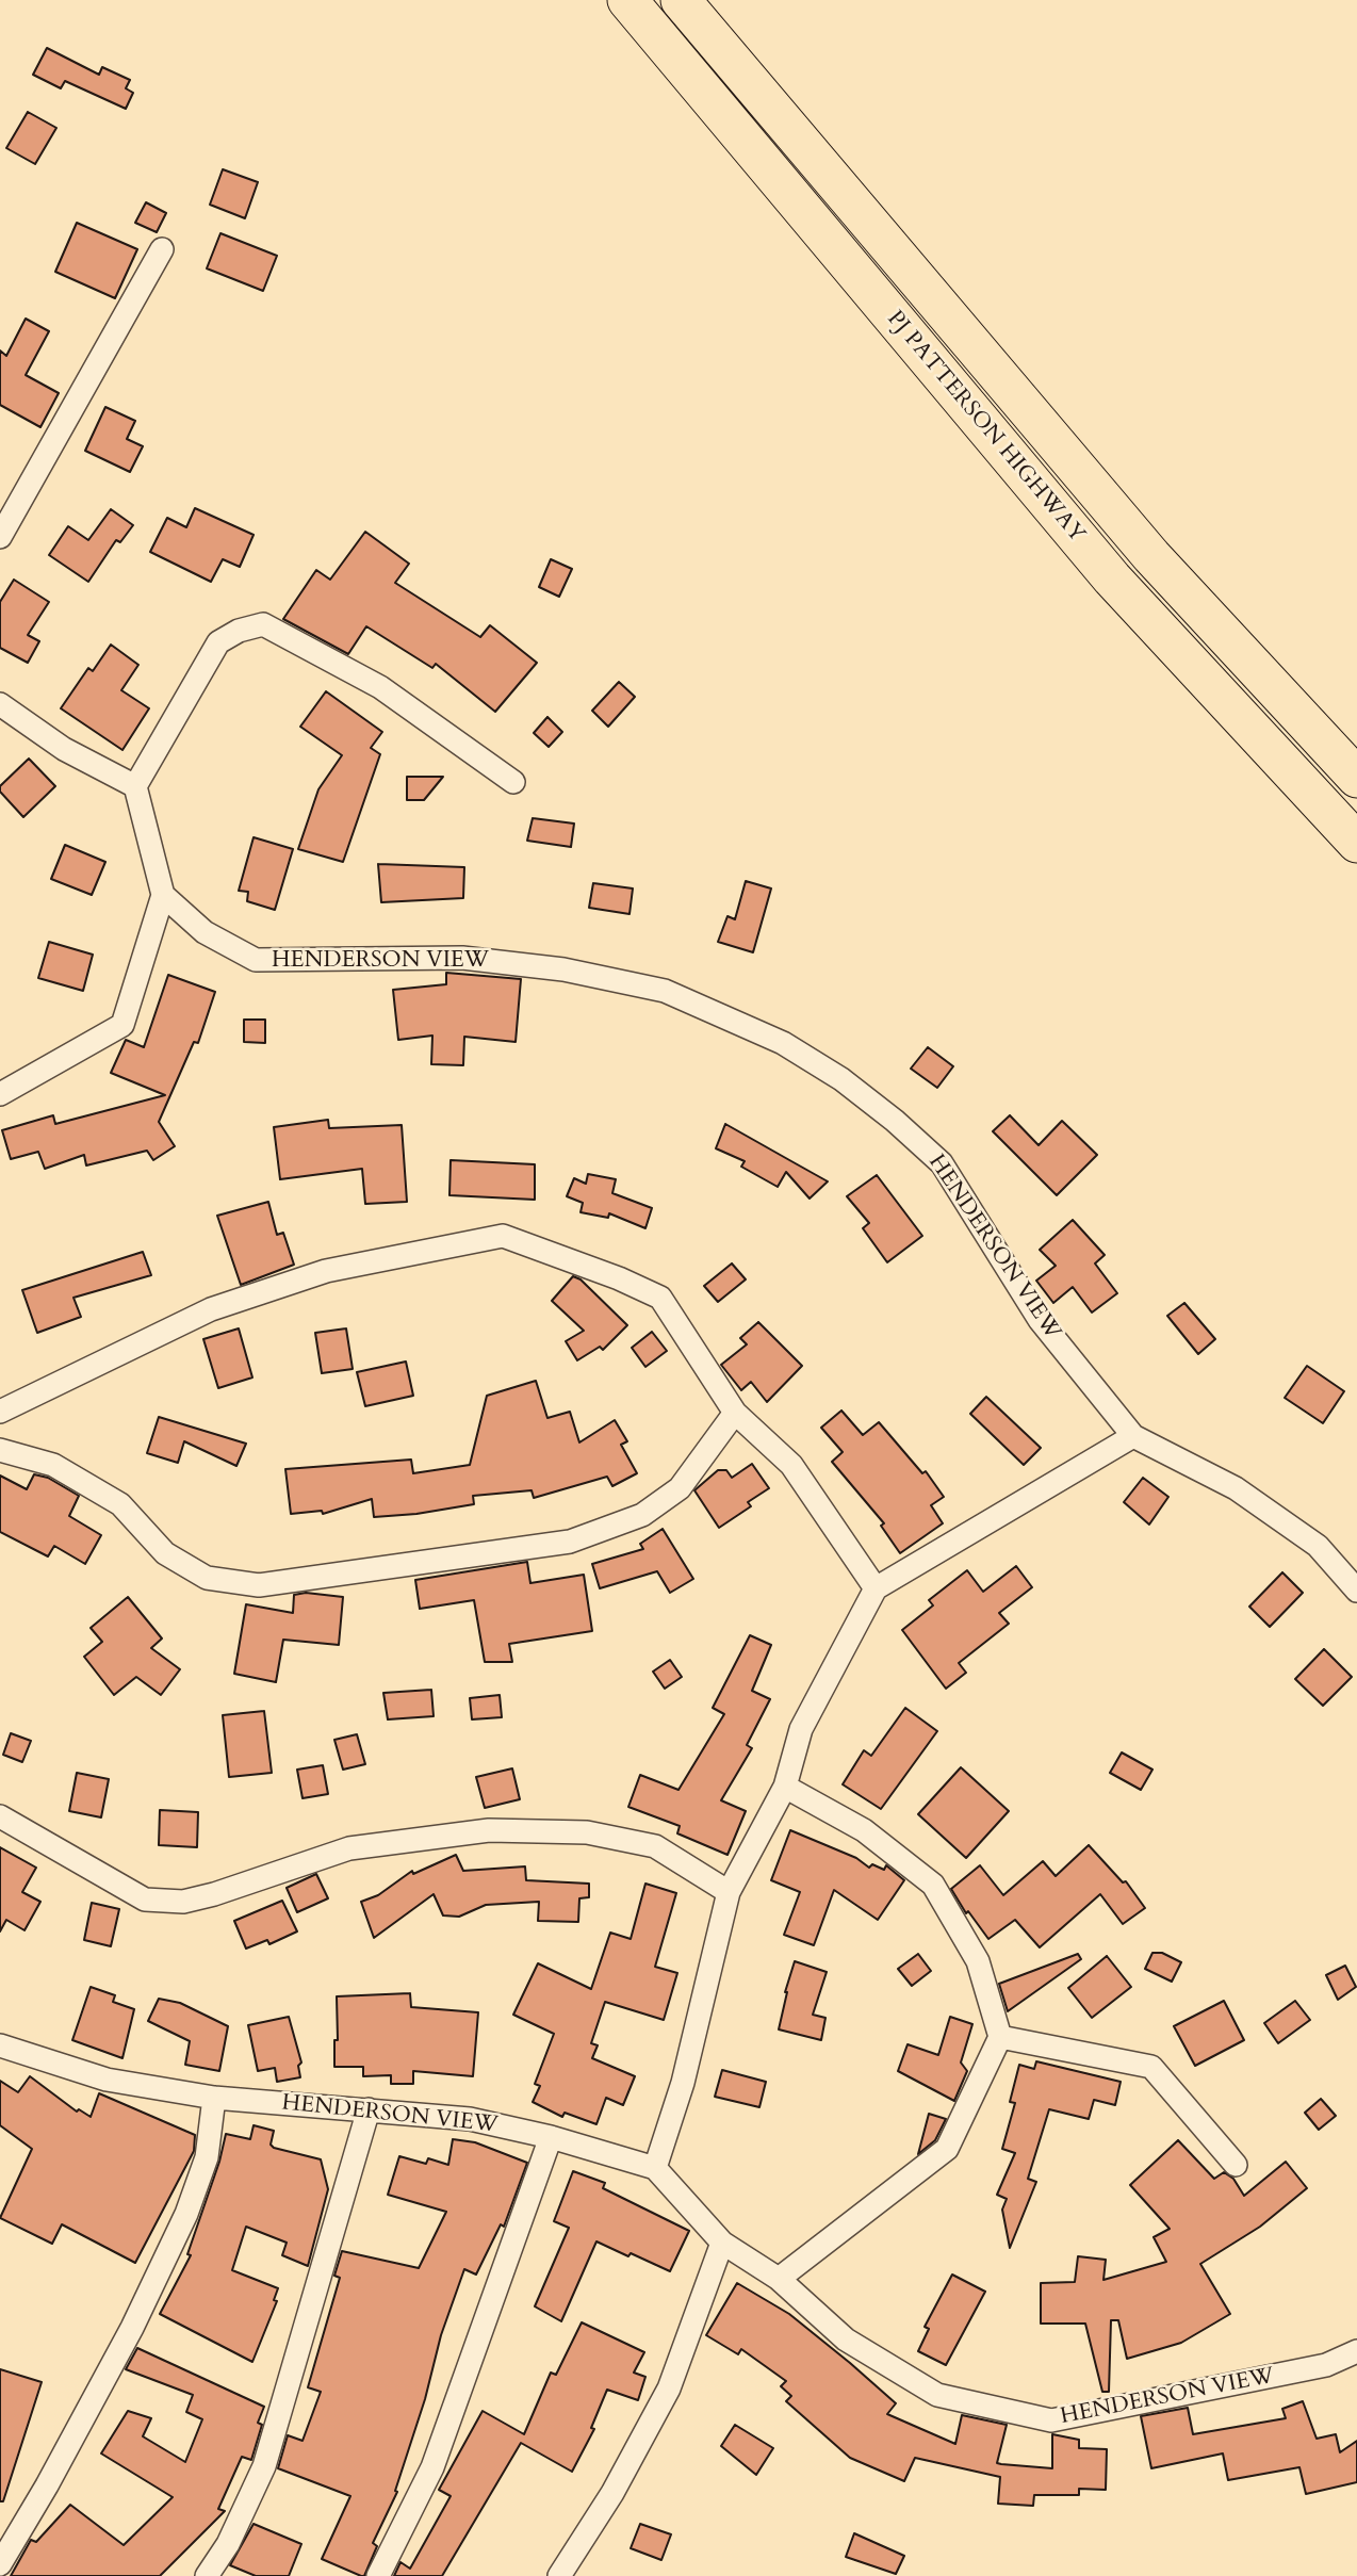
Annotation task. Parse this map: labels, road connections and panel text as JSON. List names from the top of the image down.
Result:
{
  "streets": {
    "highway": ["PJ PATTERSON HIGHWAY"],
    "street": ["HENDERSON VIEW"]
  }
}
